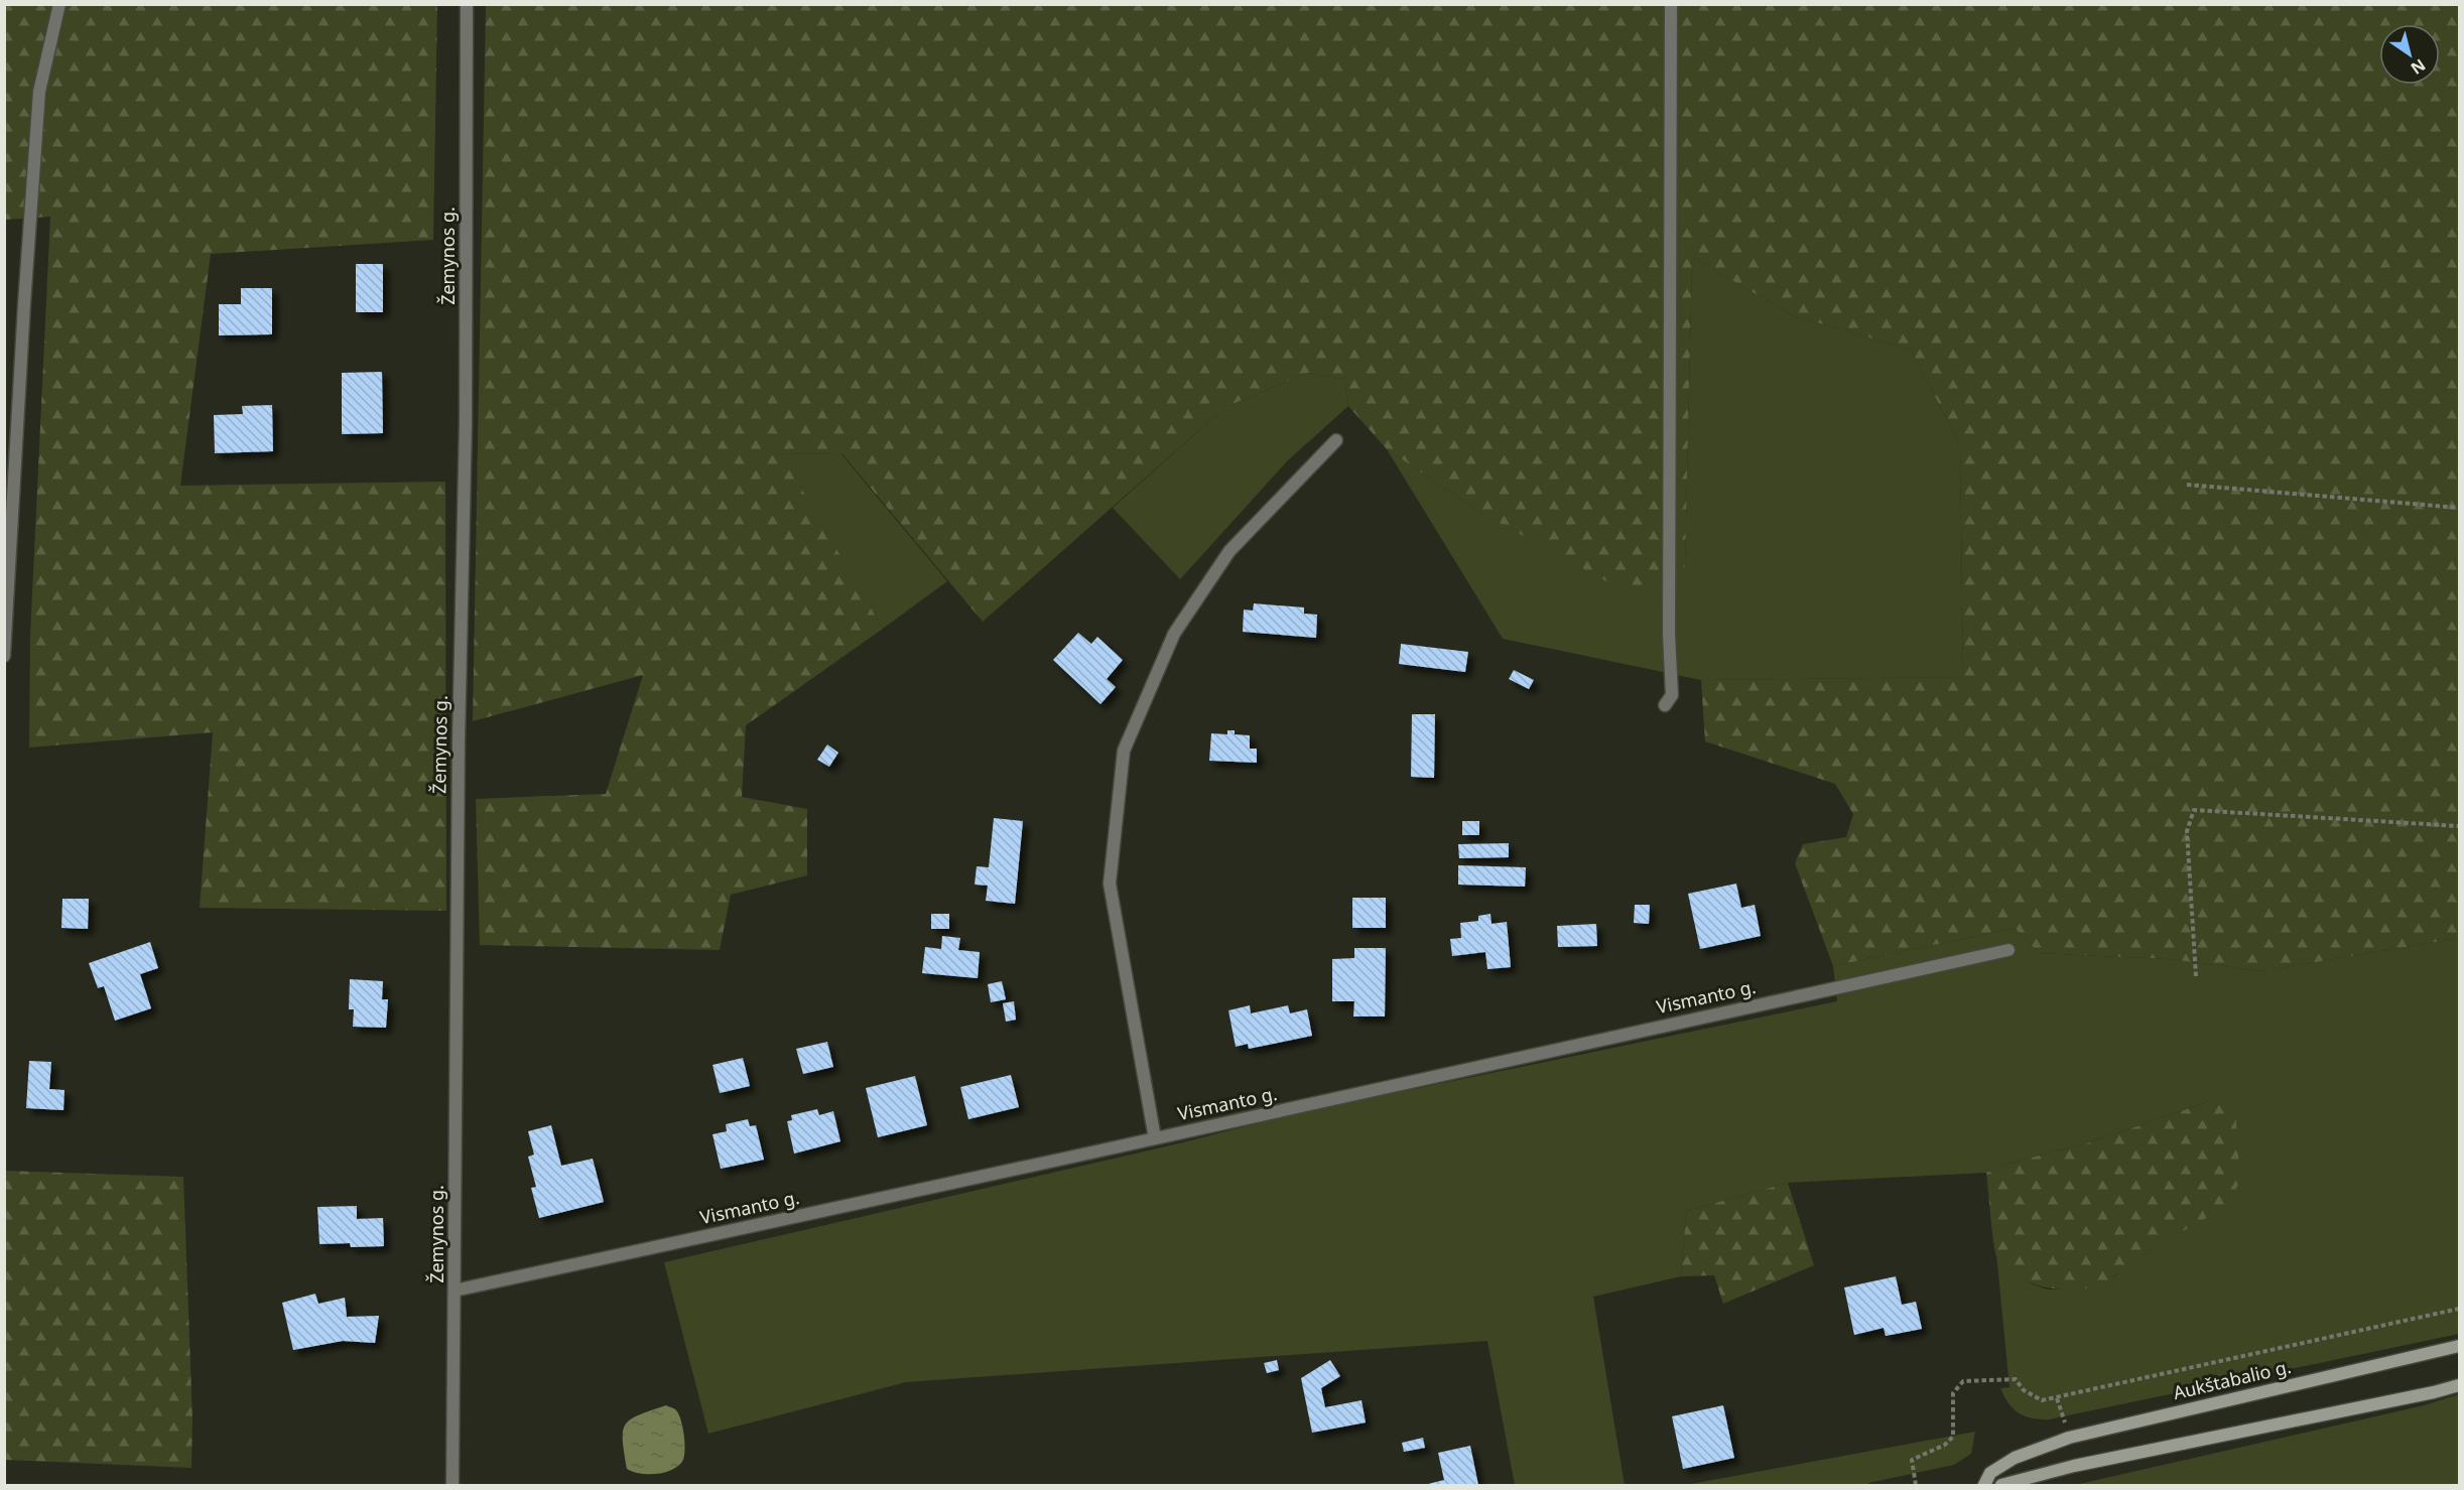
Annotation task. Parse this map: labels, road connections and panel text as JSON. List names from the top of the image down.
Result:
{
  "streets": {
    "main road": ["Aukštabalio g."],
    "street": ["Žemynos g.", "Vismanto g."]
  },
  "crossings": [
    ["Žemynos g.", "Vismanto g."]
  ],
  "north": "bottom right"
}
